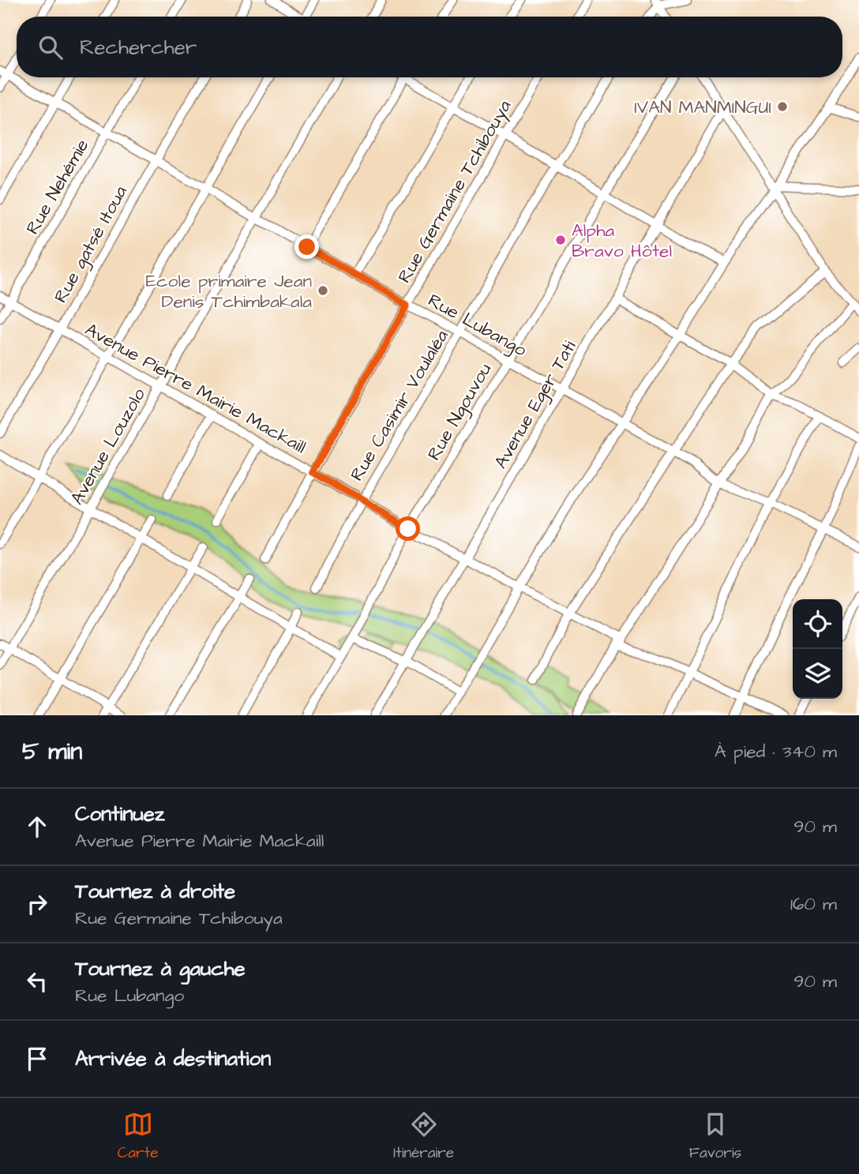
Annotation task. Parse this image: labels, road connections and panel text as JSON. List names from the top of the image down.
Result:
{
  "streets": {
    "street": [
      "Rue Nehémie",
      "Rue Germaine Tchibouya",
      "Rue gatsé Itoua",
      "Rue Lubango",
      "Avenue Pierre Mairie Mackaill",
      "Avenue Eger Tati",
      "Rue Casimir Voulaléa",
      "Rue Ngouvou",
      "Avenue Louzolo"
    ]
  },
  "crossings": [
    ["Rue Nehémie", "Rue Lubango"],
    ["Rue Nehémie", "Avenue Pierre Mairie Mackaill"],
    ["Rue Germaine Tchibouya", "Rue Lubango"],
    ["Rue Germaine Tchibouya", "Avenue Pierre Mairie Mackaill"],
    ["Rue gatsé Itoua", "Rue Lubango"],
    ["Rue gatsé Itoua", "Avenue Pierre Mairie Mackaill"],
    ["Rue Lubango", "Avenue Eger Tati"],
    ["Rue Lubango", "Rue Casimir Voulaléa"],
    ["Rue Lubango", "Rue Ngouvou"],
    ["Rue Lubango", "Avenue Louzolo"],
    ["Avenue Pierre Mairie Mackaill", "Avenue Eger Tati"],
    ["Avenue Pierre Mairie Mackaill", "Rue Casimir Voulaléa"],
    ["Avenue Pierre Mairie Mackaill", "Rue Ngouvou"],
    ["Avenue Pierre Mairie Mackaill", "Avenue Louzolo"]
  ],
  "places": ["IVAN MANMINGUI", "Alpha Bravo Hôtel", "Ecole primaire Jean Denis Tchimbakala"],
  "page": {
    "search": "Rechercher",
    "heading": ["5 min", "À pied · 340 m"],
    "list": [
      ["Continuez", "Avenue Pierre Mairie Mackaill", "90 m"],
      ["Tournez à droite", "Rue Germaine Tchibouya", "160 m"],
      ["Tournez à gauche", "Rue Lubango", "90 m"],
      "Arrivée à destination"
    ],
    "nav": ["Carte", "Itinéraire", "Favoris"]
  }
}
